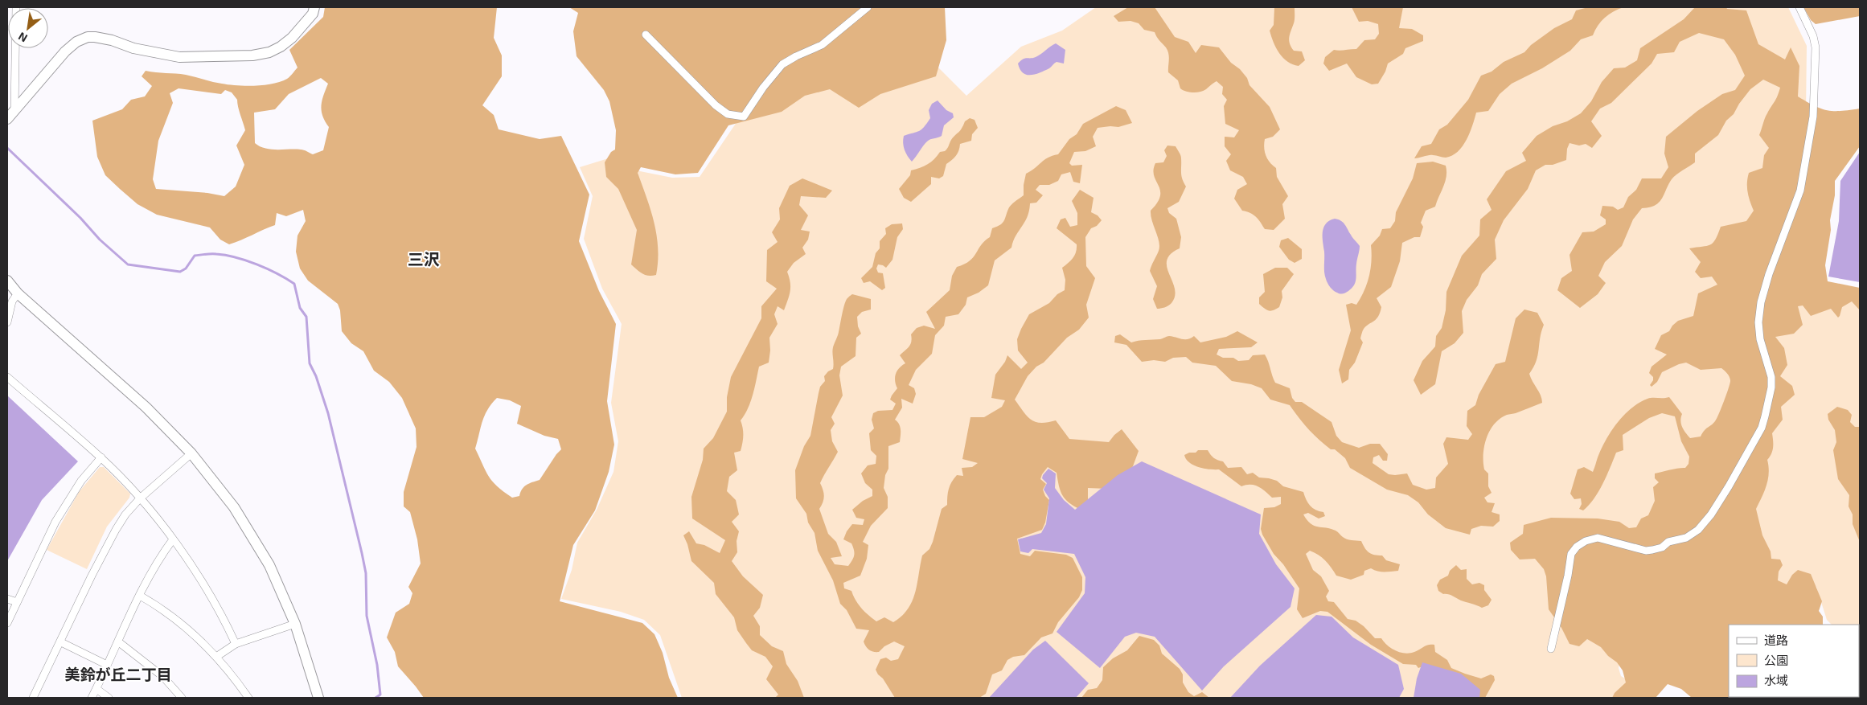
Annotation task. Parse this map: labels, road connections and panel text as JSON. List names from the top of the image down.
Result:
{
  "districts": ["三沢", "美鈴が丘二丁目"],
  "legend": ["道路", "公園", "水域"],
  "north": "bottom left"
}
